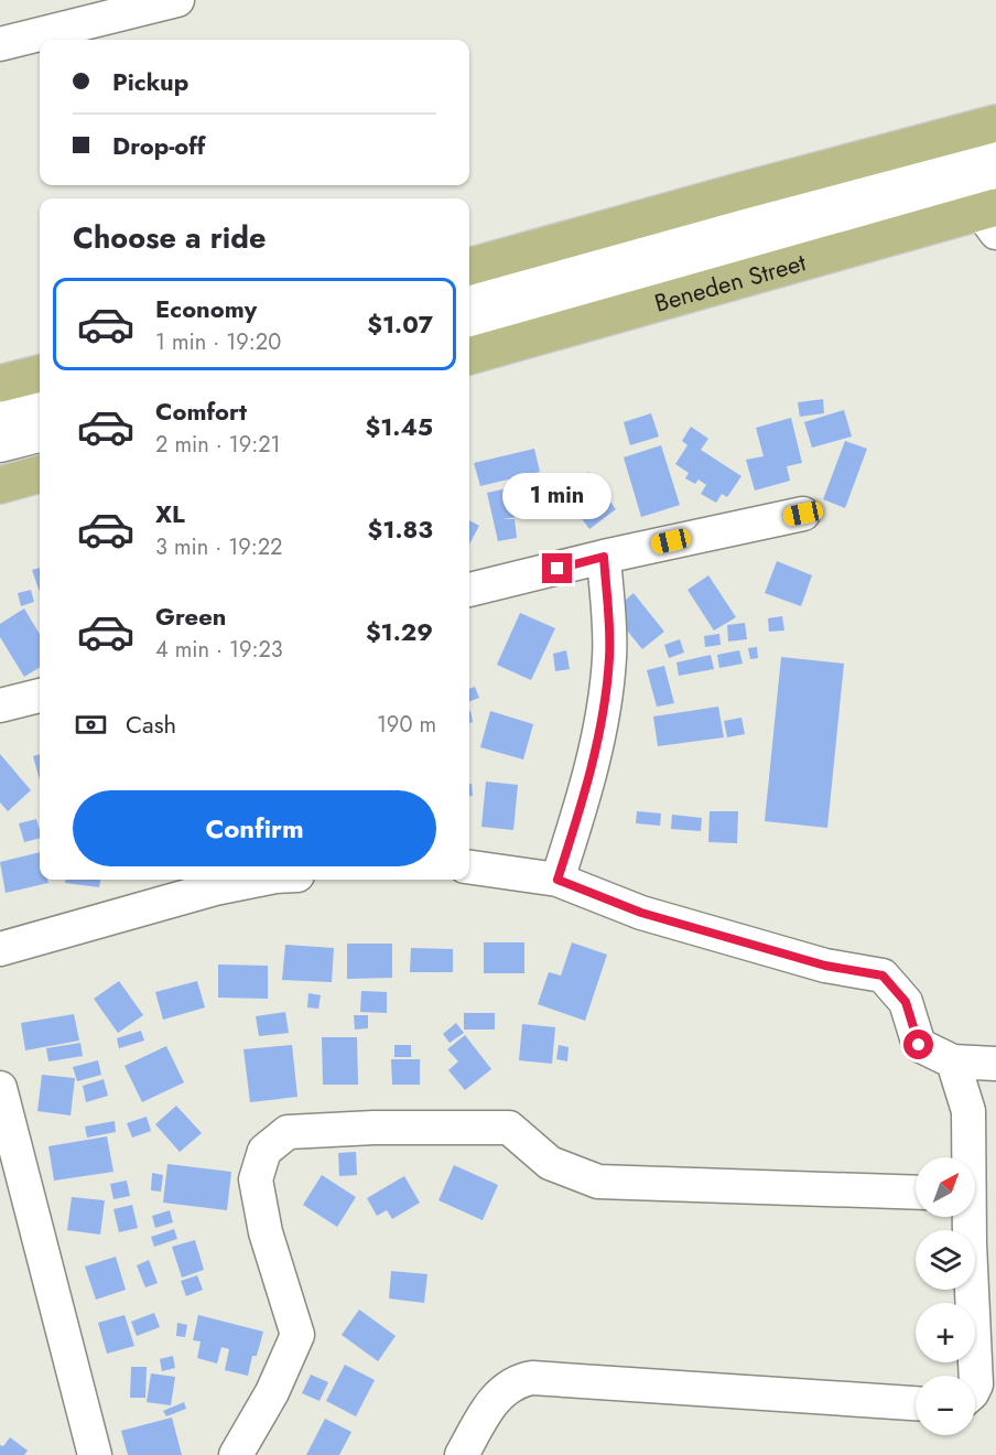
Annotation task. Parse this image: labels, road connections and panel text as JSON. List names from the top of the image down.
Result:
{
  "streets": {
    "main road": ["Beneden Street"]
  },
  "north": "top right",
  "page": {
    "banner": ["Pickup", "Drop-off"],
    "heading": "Choose a ride",
    "list": [
      {
        "name": "Economy",
        "note": "1 min · 19:20",
        "value": "$1.07"
      },
      {
        "name": "Comfort",
        "note": "2 min · 19:21",
        "value": "$1.45"
      },
      {
        "name": "XL",
        "note": "3 min · 19:22",
        "value": "$1.83"
      },
      {
        "name": "Green",
        "note": "4 min · 19:23",
        "value": "$1.29"
      }
    ],
    "bubble": "1 min",
    "pay": ["Cash", "190 m"],
    "buttons": "Confirm",
    "map_buttons": ["+", "−"]
  }
}
